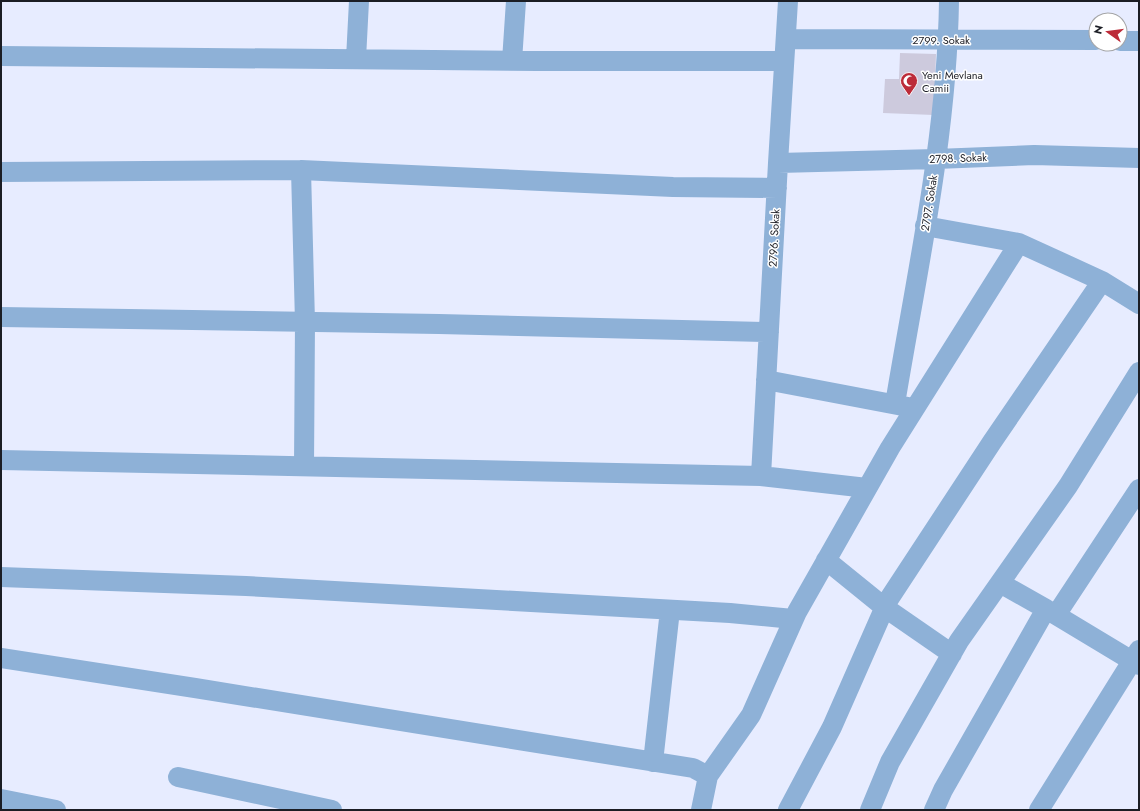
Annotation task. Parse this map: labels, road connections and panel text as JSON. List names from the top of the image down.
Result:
{
  "streets": {
    "street": [
      "2799. Sokak",
      "2798. Sokak",
      "2797. Sokak",
      "2796. Sokak"
    ]
  },
  "crossings": [
    ["2799. Sokak", "2797. Sokak"],
    ["2799. Sokak", "2796. Sokak"],
    ["2798. Sokak", "2797. Sokak"],
    ["2798. Sokak", "2796. Sokak"]
  ],
  "places": {
    "mosque": ["Yeni Mevlana Camii"]
  },
  "north": "left"
}
